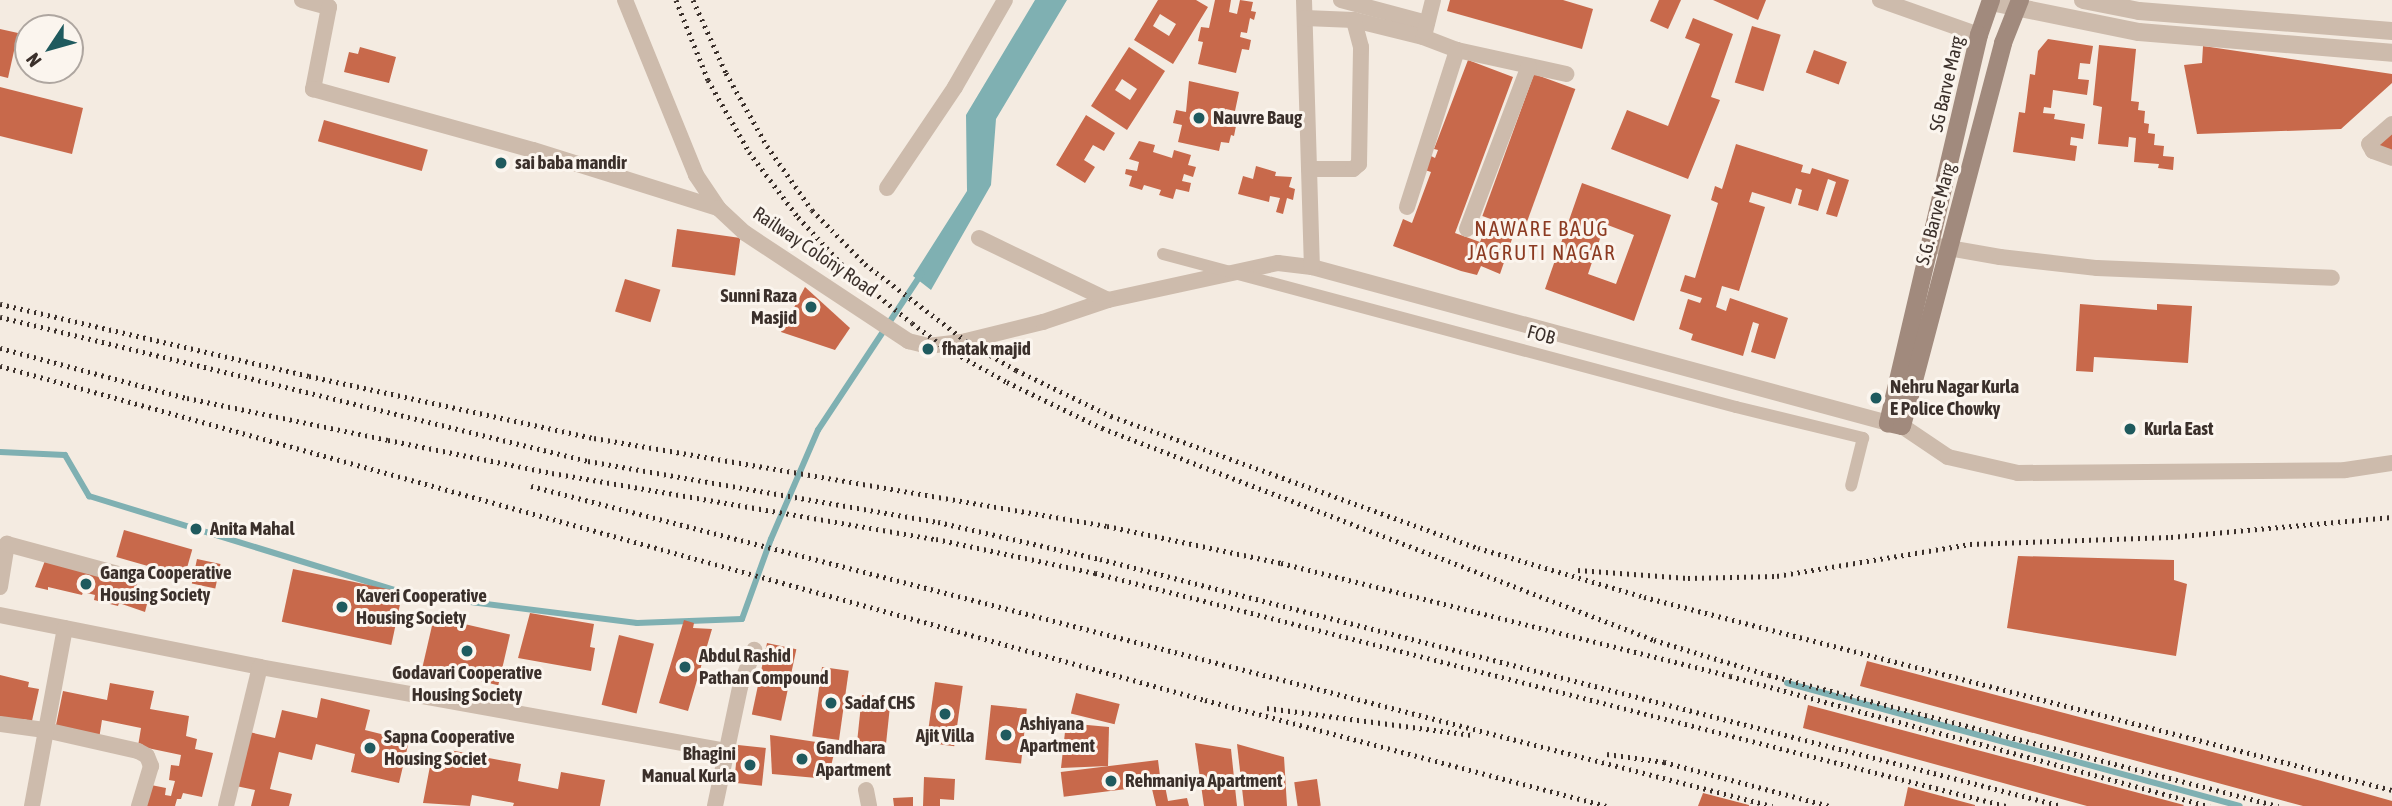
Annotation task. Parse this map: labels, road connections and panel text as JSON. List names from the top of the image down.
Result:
{
  "streets": {
    "main road": ["SG Barve Marg", "S.G. Barve Marg"],
    "street": ["Railway Colony Road", "FOB"]
  },
  "crossings": [
    ["SG Barve Marg", "S.G. Barve Marg"],
    ["SG Barve Marg", "Railway Colony Road"],
    ["S.G. Barve Marg", "Railway Colony Road"]
  ],
  "districts": ["NAWARE BAUG JAGRUTI NAGAR"],
  "places": [
    "Nauvre Baug",
    "sai baba mandir",
    "Sunni Raza Masjid",
    "fhatak majid",
    "Nehru Nagar Kurla E Police Chowky",
    "Kurla East",
    "Anita Mahal",
    "Ganga Cooperative Housing Society",
    "Kaveri Cooperative Housing Society",
    "Godavari Cooperative Housing Society",
    "Abdul Rashid Pathan Compound",
    "Sadaf CHS",
    "Ajit Villa",
    "Ashiyana Apartment",
    "Sapna Cooperative Housing Societ",
    "Gandhara Apartment",
    "Bhagini Manual Kurla",
    "Rehmaniya Apartment"
  ],
  "north": "bottom left"
}
